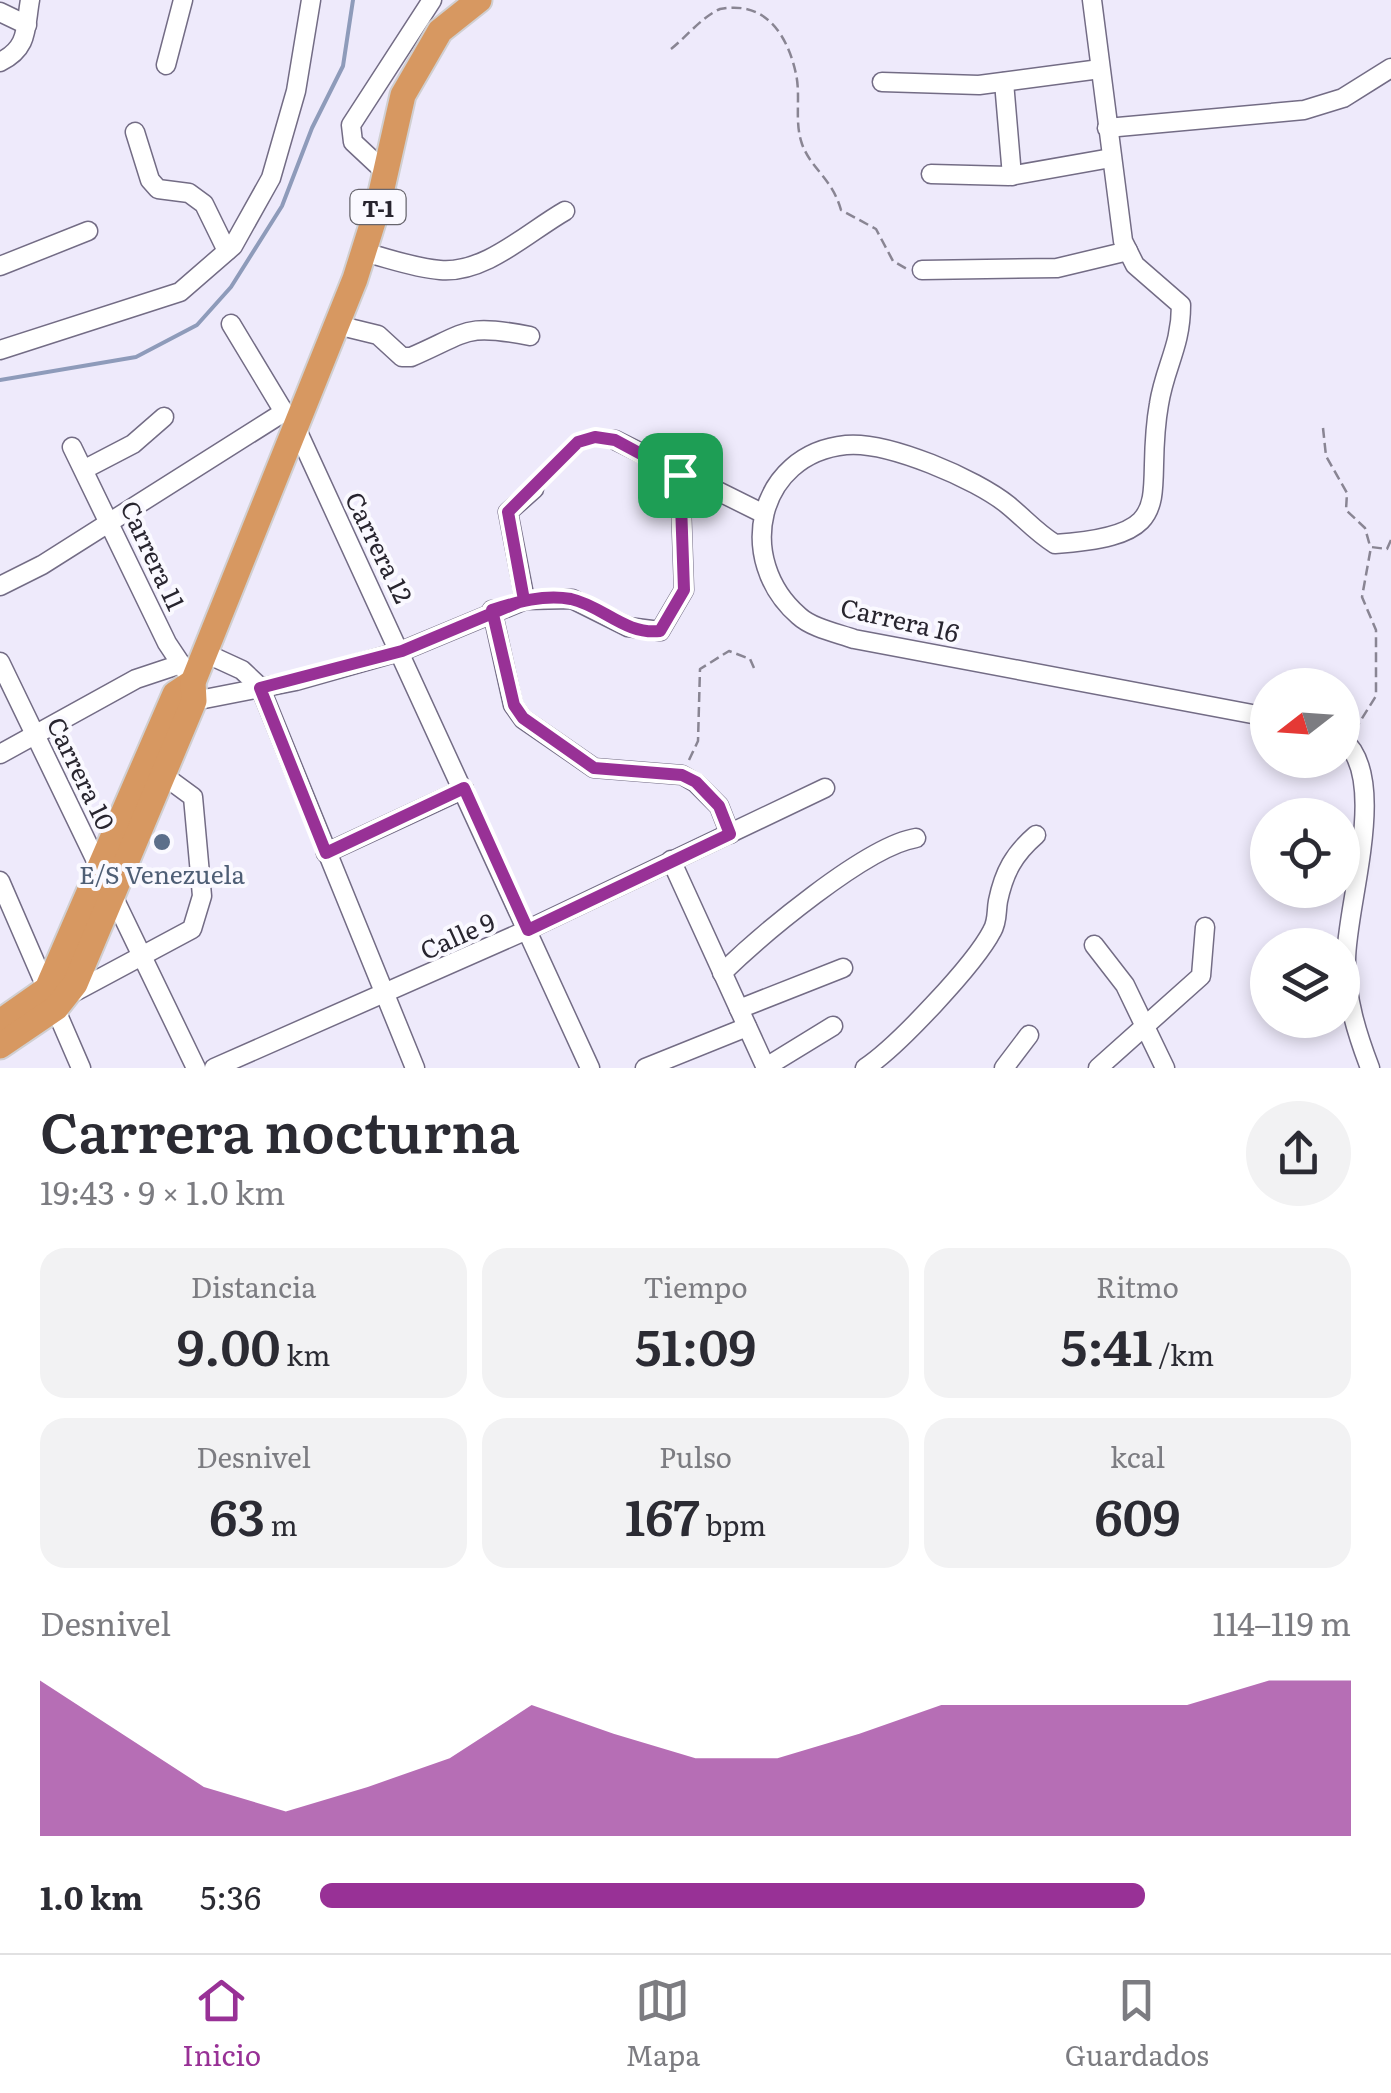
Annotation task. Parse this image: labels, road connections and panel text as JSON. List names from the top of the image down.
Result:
{
  "streets": {
    "highway": ["T-1"],
    "street": [
      "Carrera 12",
      "Carrera 11",
      "Carrera 16",
      "Carrera 10",
      "Calle 9"
    ]
  },
  "crossings": [
    ["T-1", "Carrera 12"],
    ["T-1", "Carrera 11"],
    ["T-1", "Carrera 10"],
    ["Carrera 12", "Calle 9"]
  ],
  "places": ["E/S Venezuela"],
  "north": "left",
  "page": {
    "heading": ["Carrera nocturna", "19:43 · 9 × 1.0 km"],
    "stats": [
      ["Distancia", "9.00 km"],
      ["Tiempo", "51:09"],
      ["Ritmo", "5:41 /km"],
      ["Desnivel", "63 m"],
      ["Pulso", "167 bpm"],
      ["kcal", "609"]
    ],
    "chart": ["Desnivel", "114–119 m"],
    "list": [
      {
        "name": "1.0 km",
        "note": "5:36"
      }
    ],
    "tabs": ["Inicio", "Mapa", "Guardados"]
  }
}
